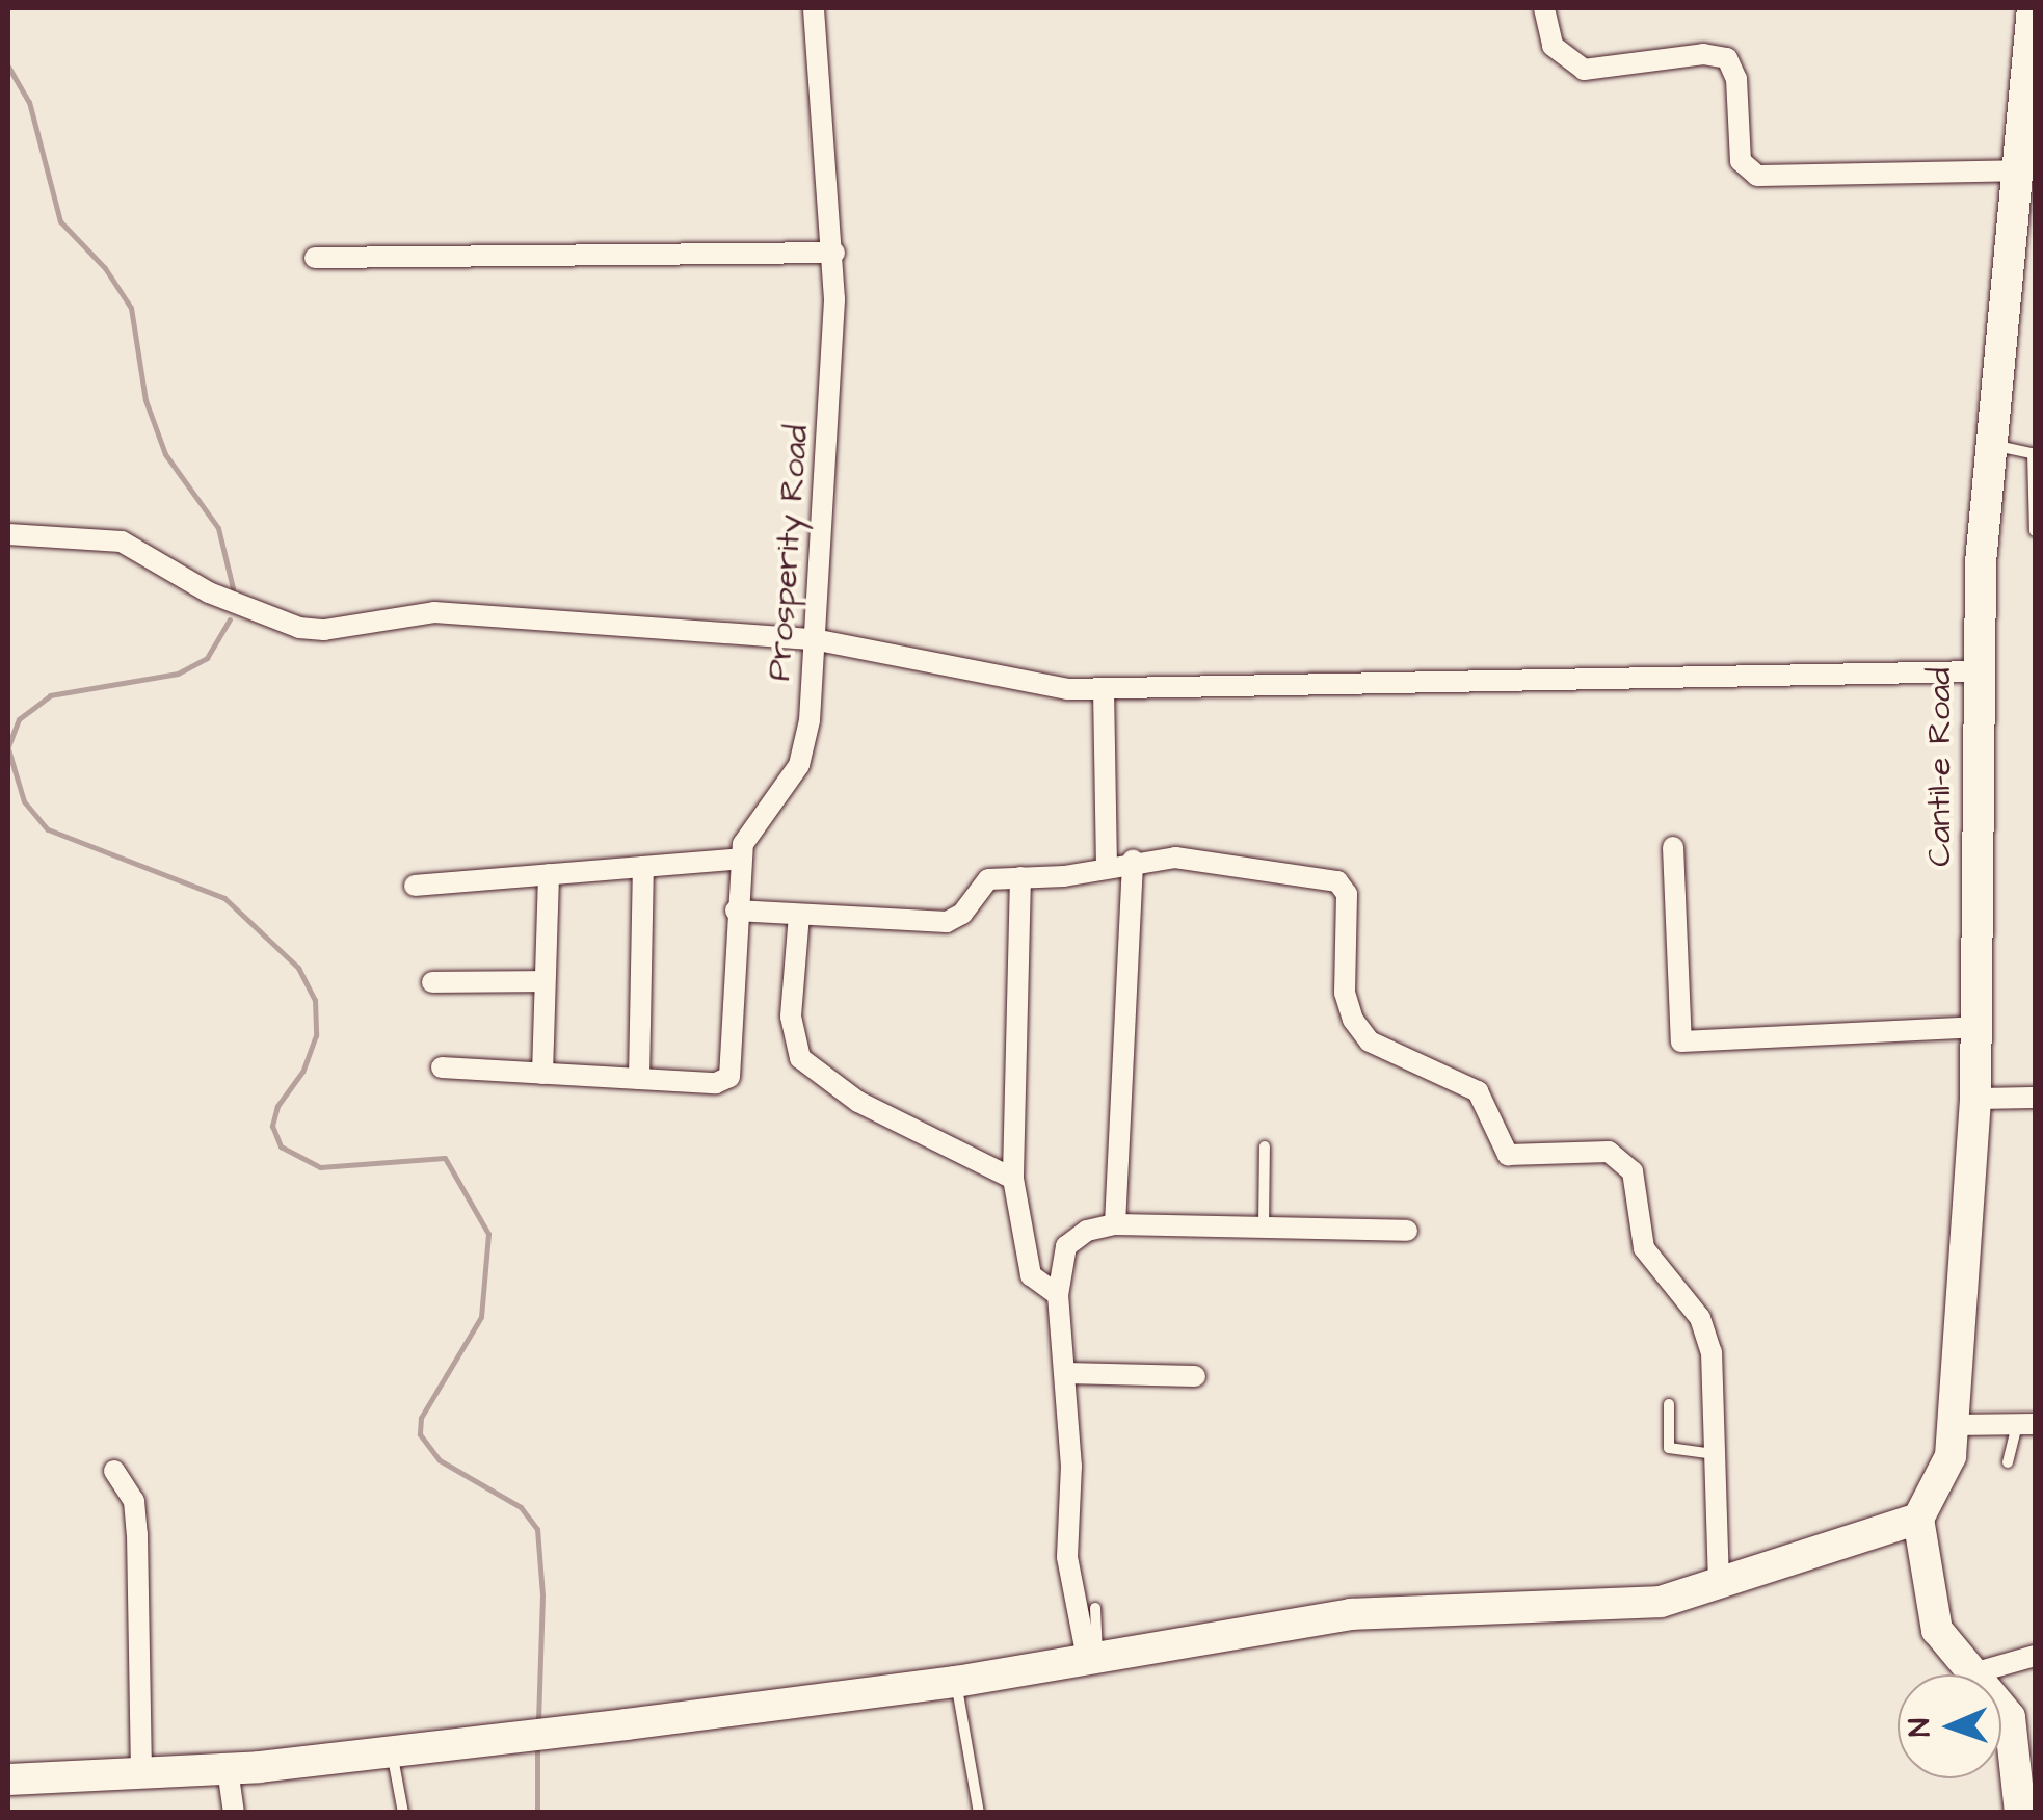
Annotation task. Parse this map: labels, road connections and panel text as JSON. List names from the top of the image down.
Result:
{
  "streets": {
    "street": ["Prosperity Road", "Cantil-e Road"]
  },
  "north": "left"
}
